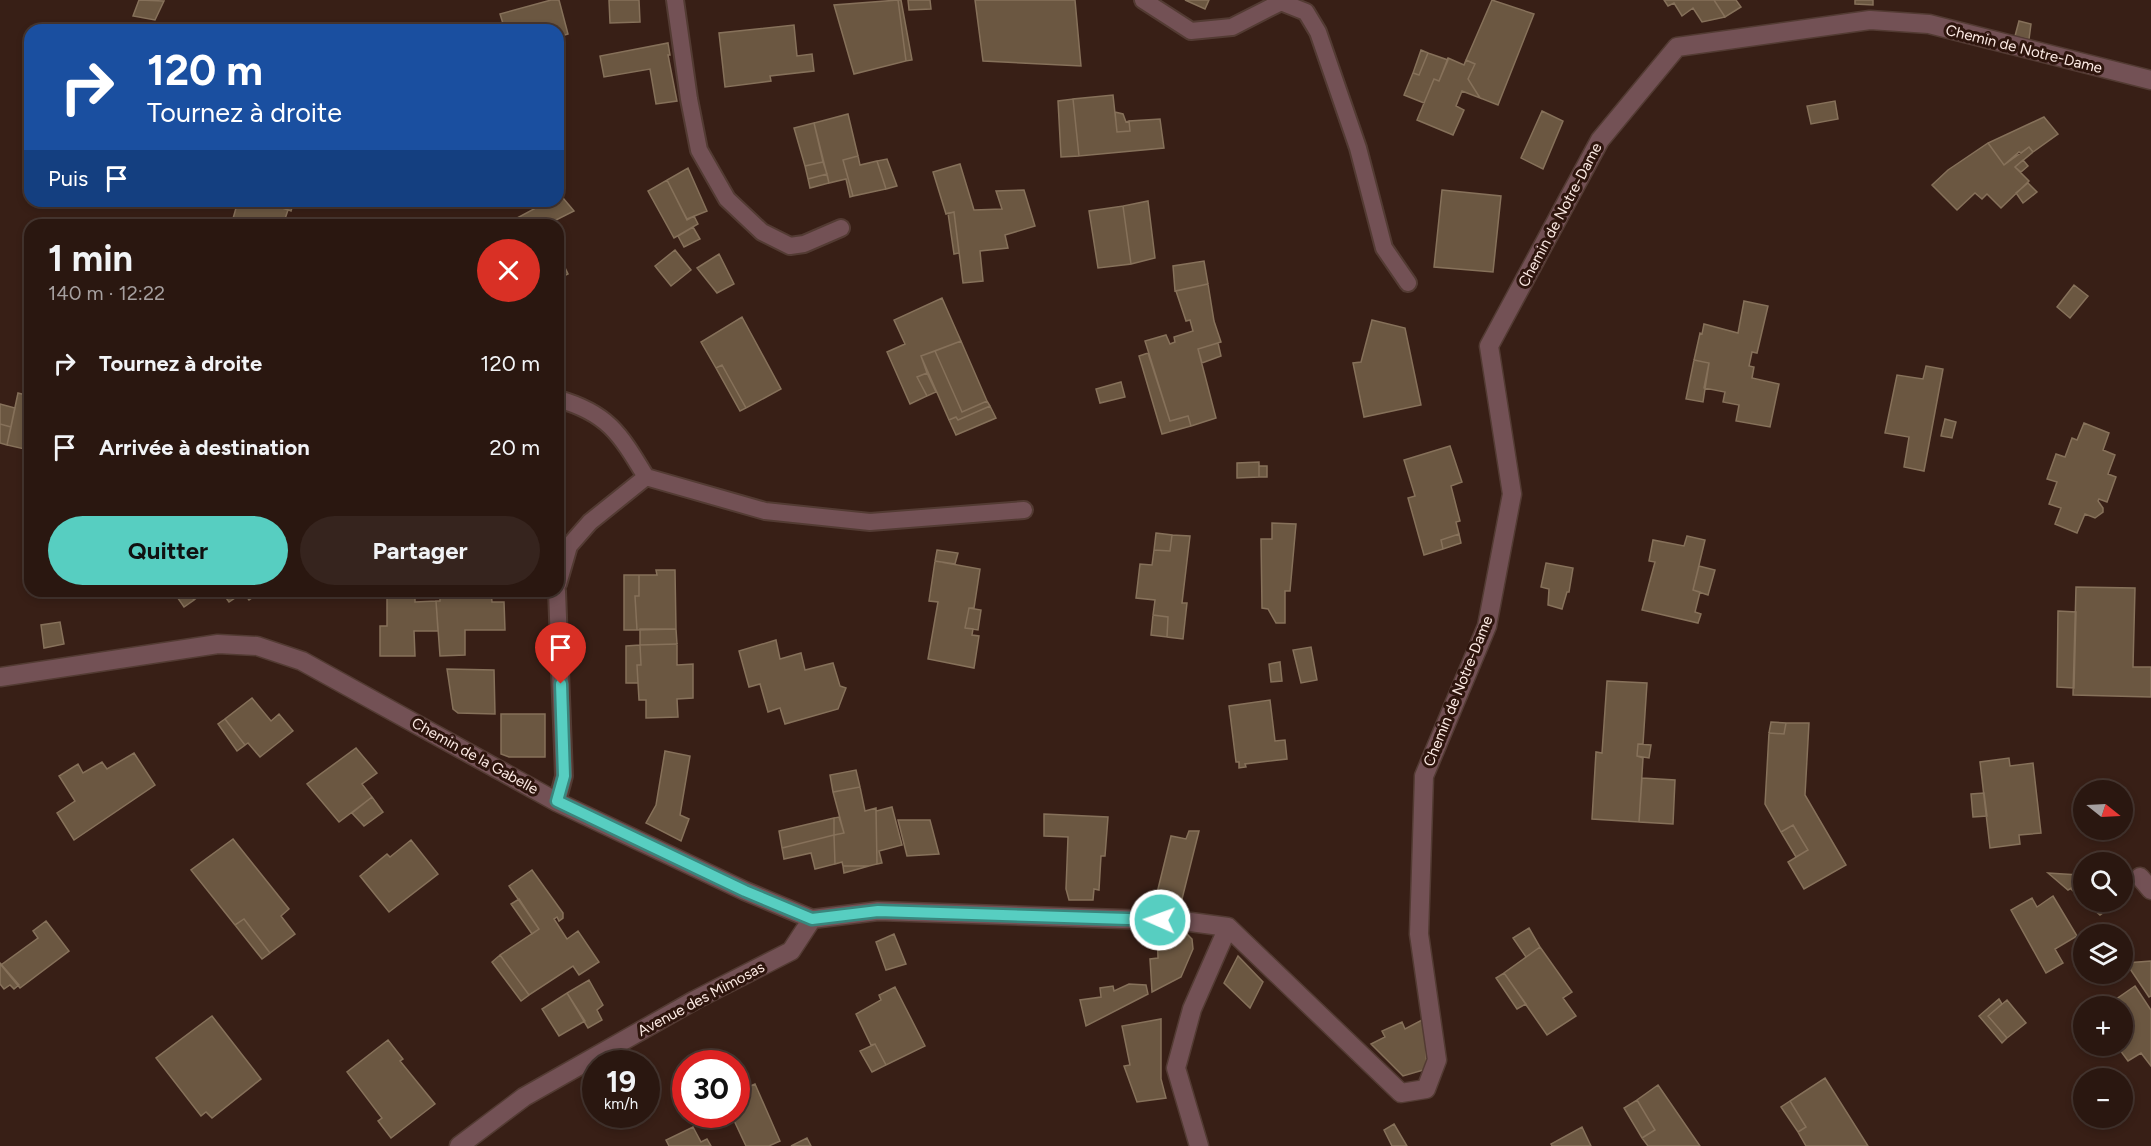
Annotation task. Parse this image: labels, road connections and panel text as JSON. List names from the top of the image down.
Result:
{
  "streets": {
    "street": ["Chemin de Notre-Dame", "Chemin de la Gabelle", "Avenue des Mimosas"]
  },
  "crossings": [
    ["Chemin de Notre-Dame", "Chemin de la Gabelle"],
    ["Chemin de la Gabelle", "Avenue des Mimosas"]
  ],
  "north": "right",
  "page": {
    "turn": ["120 m", "Tournez à droite"],
    "then": "Puis",
    "heading": ["1 min", "140 m · 12:22"],
    "list": [
      {
        "name": "Tournez à droite",
        "value": "120 m"
      },
      {
        "name": "Arrivée à destination",
        "value": "20 m"
      }
    ],
    "buttons": ["Quitter", "Partager"],
    "map_buttons": ["+", "−"],
    "speed": "19 km/h",
    "limit": "30"
  }
}
